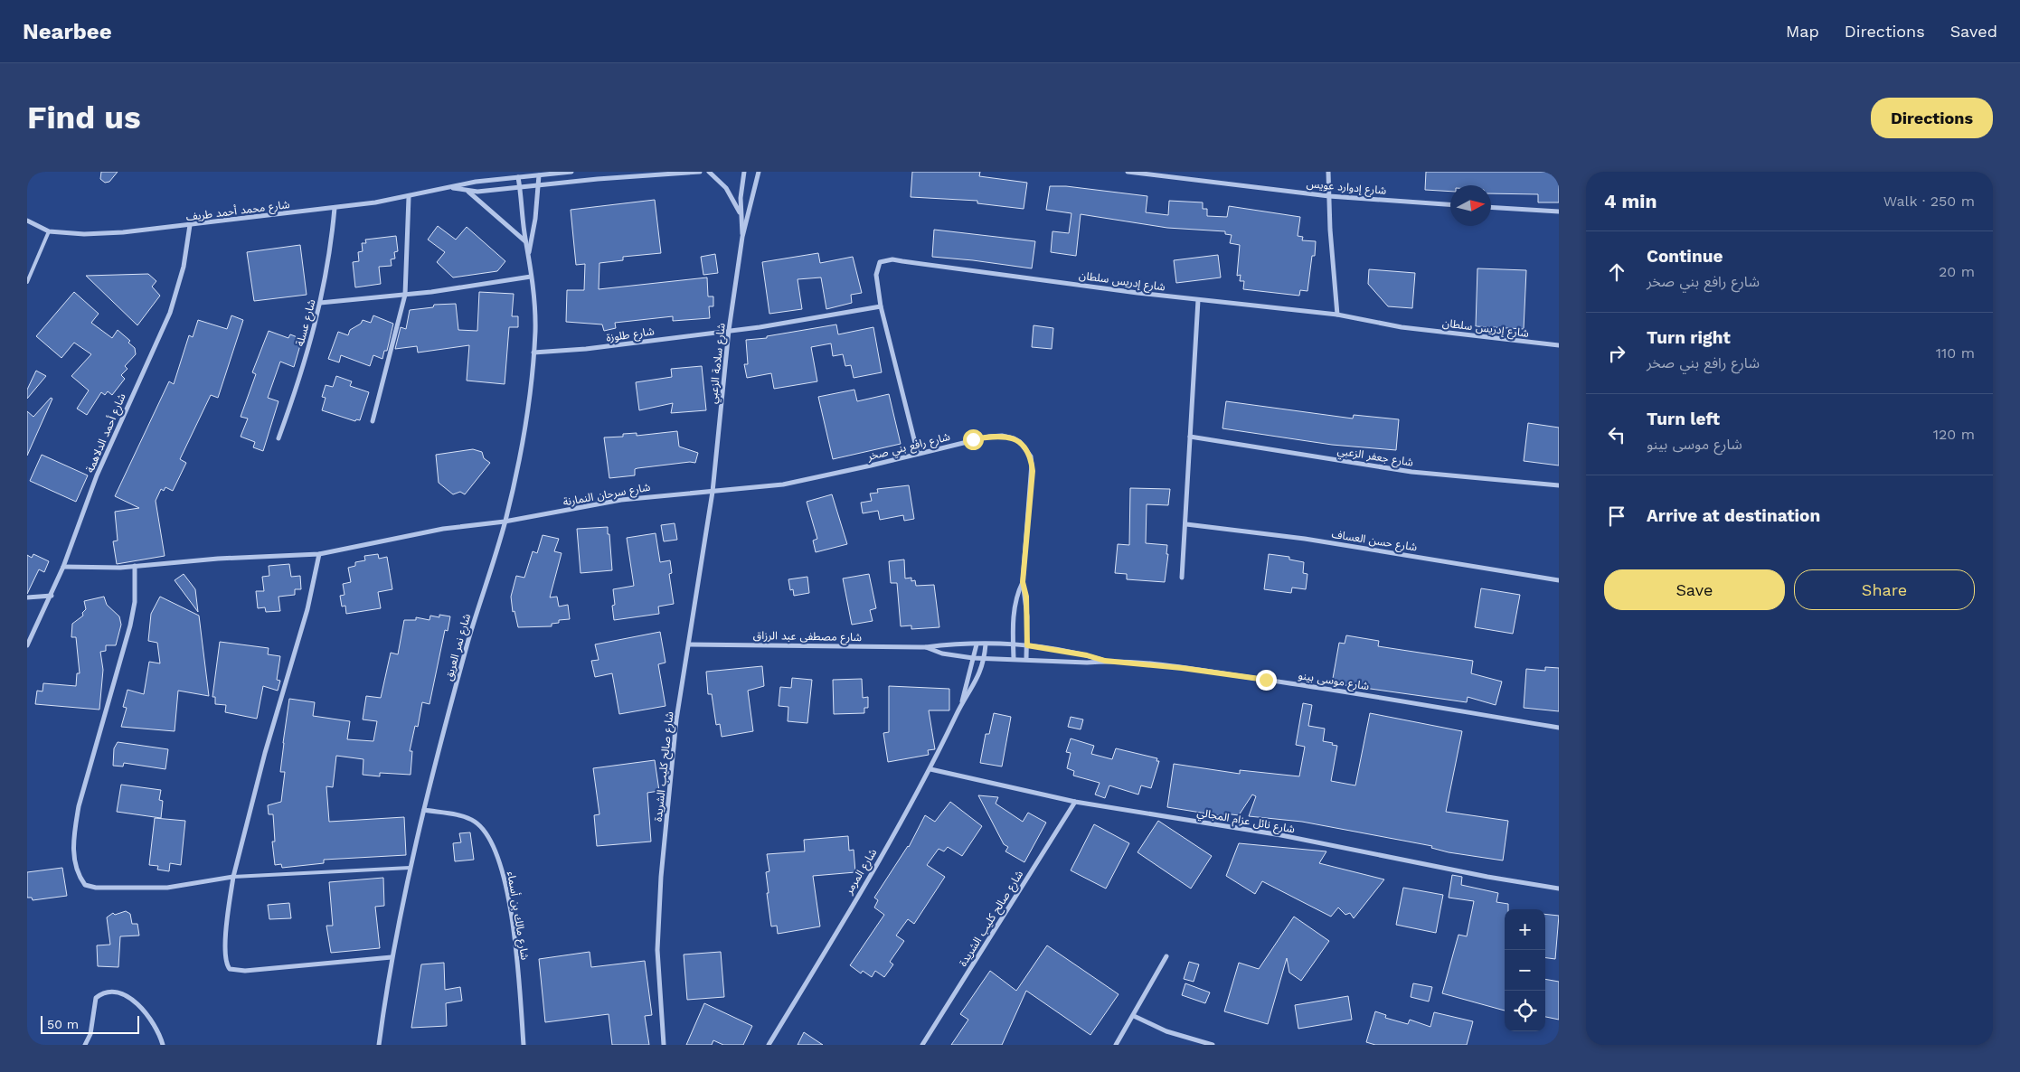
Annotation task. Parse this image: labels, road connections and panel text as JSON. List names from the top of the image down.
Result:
{
  "streets": {
    "street": [
      "شارع إدوارد عويس",
      "شارع محمد أحمد طريف",
      "شارع إدريس سلطان",
      "شارع عسلة",
      "شارع طلوزة",
      "شارع سلامة الزعبي",
      "شارع أحمد الدلاهمة",
      "شارع رافع بني صخر",
      "شارع جعفر الزعبي",
      "شارع سرحان النمارنة",
      "شارع حسن العساف",
      "شارع مصطفى عبد الرزاق",
      "شارع نمر العريق",
      "شارع موسى بينو",
      "شارع صالح كليب الشريدة",
      "شارع نائل عزام المجالي",
      "شارع المرمر",
      "شارع مالك بن أسماء"
    ]
  },
  "crossings": [
    ["شارع محمد أحمد طريف", "شارع عسلة"],
    ["شارع محمد أحمد طريف", "شارع أحمد الدلاهمة"],
    ["شارع محمد أحمد طريف", "شارع نمر العريق"],
    ["شارع إدريس سلطان", "شارع طلوزة"],
    ["شارع إدريس سلطان", "شارع رافع بني صخر"],
    ["شارع طلوزة", "شارع سلامة الزعبي"],
    ["شارع طلوزة", "شارع نمر العريق"],
    ["شارع سلامة الزعبي", "شارع رافع بني صخر"],
    ["شارع سلامة الزعبي", "شارع سرحان النمارنة"],
    ["شارع سلامة الزعبي", "شارع صالح كليب الشريدة"],
    ["شارع أحمد الدلاهمة", "شارع سرحان النمارنة"],
    ["شارع رافع بني صخر", "شارع سرحان النمارنة"],
    ["شارع رافع بني صخر", "شارع مصطفى عبد الرزاق"],
    ["شارع رافع بني صخر", "شارع موسى بينو"],
    ["شارع رافع بني صخر", "شارع صالح كليب الشريدة"],
    ["شارع سرحان النمارنة", "شارع نمر العريق"],
    ["شارع سرحان النمارنة", "شارع صالح كليب الشريدة"],
    ["شارع مصطفى عبد الرزاق", "شارع موسى بينو"],
    ["شارع مصطفى عبد الرزاق", "شارع صالح كليب الشريدة"],
    ["شارع مصطفى عبد الرزاق", "شارع المرمر"],
    ["شارع نمر العريق", "شارع مالك بن أسماء"],
    ["شارع صالح كليب الشريدة", "شارع نائل عزام المجالي"],
    ["شارع نائل عزام المجالي", "شارع المرمر"]
  ],
  "scale_bar": "50 m",
  "north": "right",
  "page": {
    "header": "Nearbee",
    "nav": ["Map", "Directions", "Saved"],
    "buttons": [
      "Directions",
      ["Save", "Share"]
    ],
    "title": "Find us",
    "heading": ["4 min", "Walk · 250 m"],
    "list": [
      ["Continue", "شارع رافع بني صخر", "20 m"],
      ["Turn right", "شارع رافع بني صخر", "110 m"],
      ["Turn left", "شارع موسى بينو", "120 m"],
      "Arrive at destination"
    ],
    "map_buttons": ["+", "−"],
    "scale": "50 m"
  }
}
